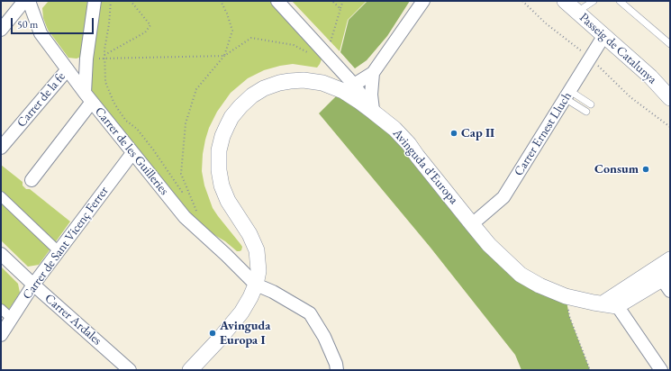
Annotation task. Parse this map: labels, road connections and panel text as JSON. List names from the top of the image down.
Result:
{
  "streets": {
    "street": [
      "Passeig de Catalunya",
      "Carrer de la fe",
      "Carrer Ernest Lluch",
      "Carrer de les Guilleries",
      "Avinguda d'Europa",
      "Carrer de Sant Vicenç Ferrer",
      "Carrer Ardales"
    ]
  },
  "crossings": [
    ["Passeig de Catalunya", "Carrer Ernest Lluch"],
    ["Carrer de la fe", "Carrer de les Guilleries"],
    ["Carrer Ernest Lluch", "Avinguda d'Europa"],
    ["Carrer de les Guilleries", "Avinguda d'Europa"],
    ["Carrer de les Guilleries", "Carrer de Sant Vicenç Ferrer"],
    ["Carrer de Sant Vicenç Ferrer", "Carrer Ardales"]
  ],
  "places": ["Cap II", "Consum", "Avinguda Europa I"],
  "scale_bar": "50 m"
}
